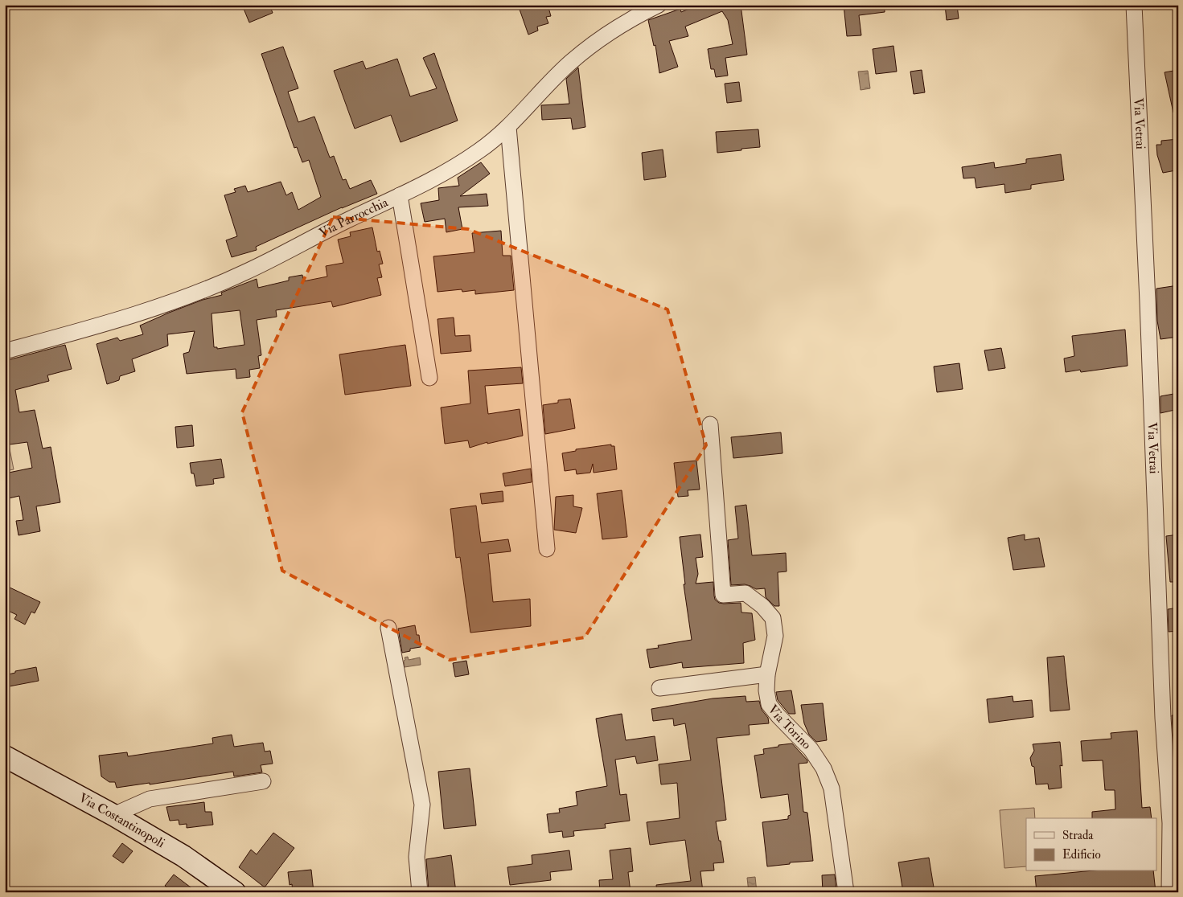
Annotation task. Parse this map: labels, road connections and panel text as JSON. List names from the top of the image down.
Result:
{
  "streets": {
    "street": [
      "Via Vetrai",
      "Via Parrocchia",
      "Via Torino",
      "Via Costantinopoli"
    ]
  },
  "legend": ["Strada", "Edificio"]
}
